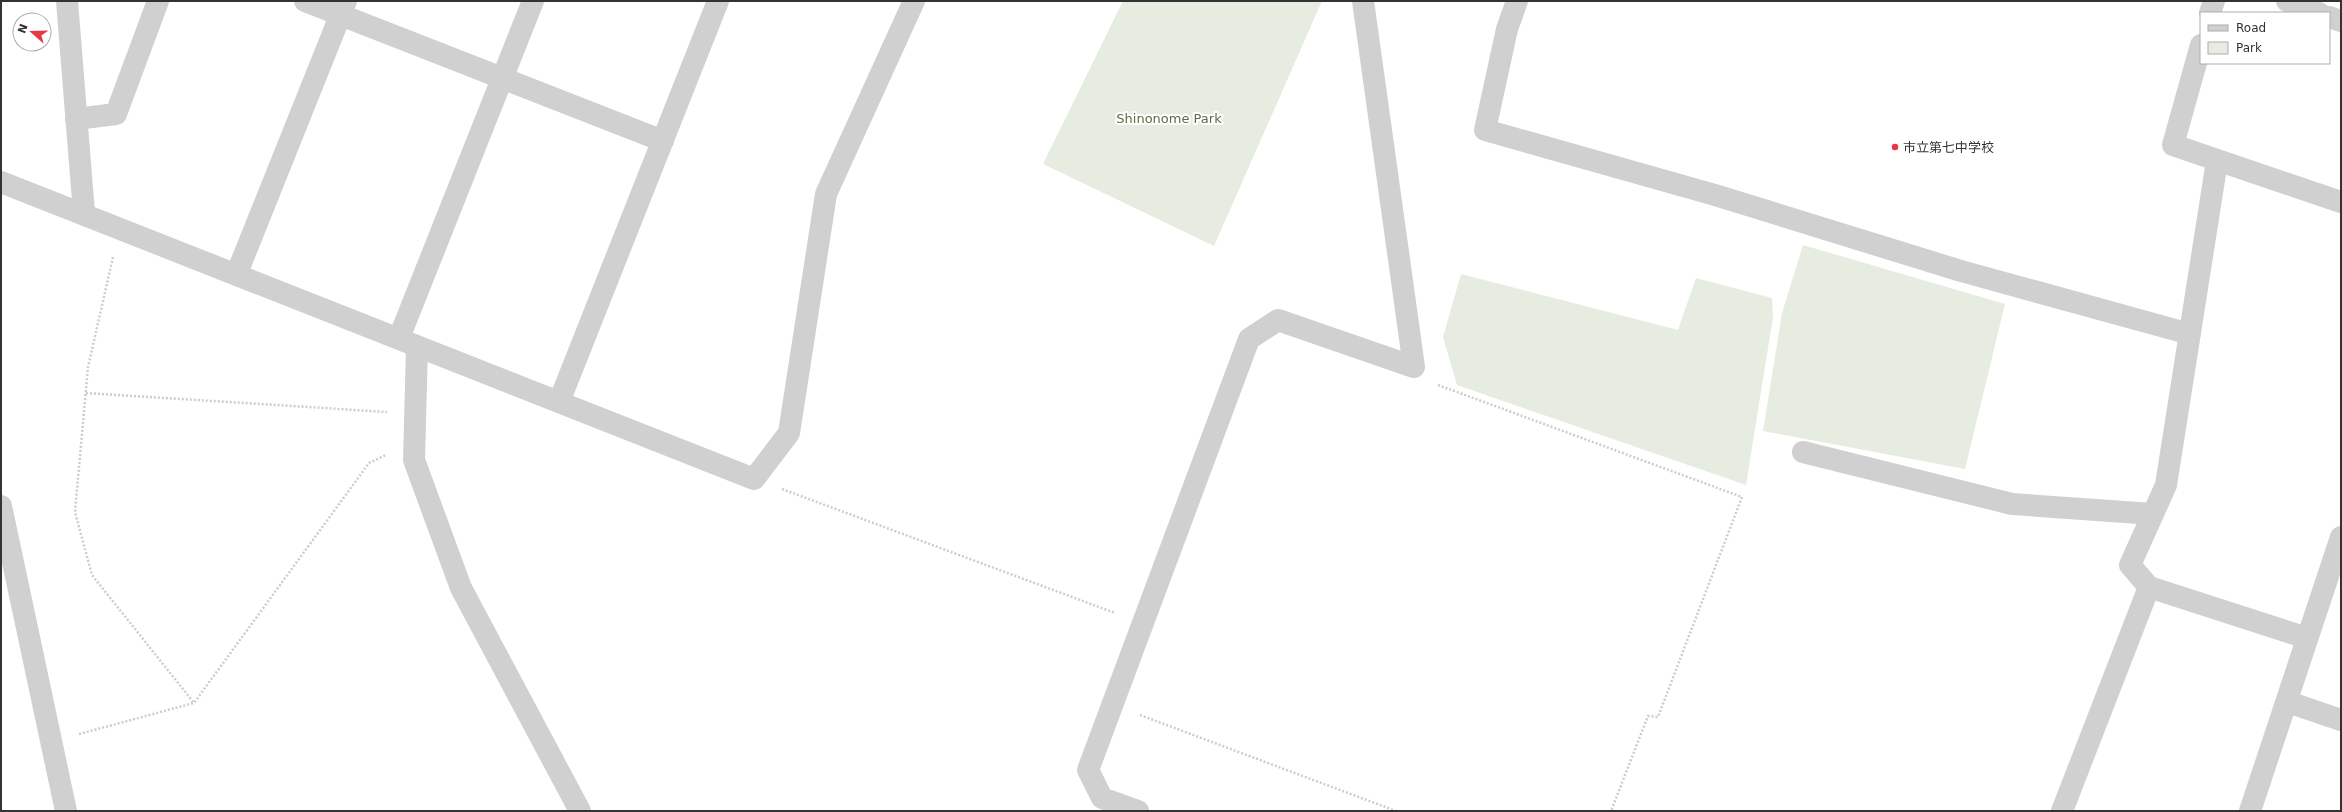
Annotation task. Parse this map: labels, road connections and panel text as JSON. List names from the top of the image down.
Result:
{
  "parks": ["Shinonome Park"],
  "places": ["市立第七中学校"],
  "legend": ["Road", "Park"],
  "north": "left"
}
